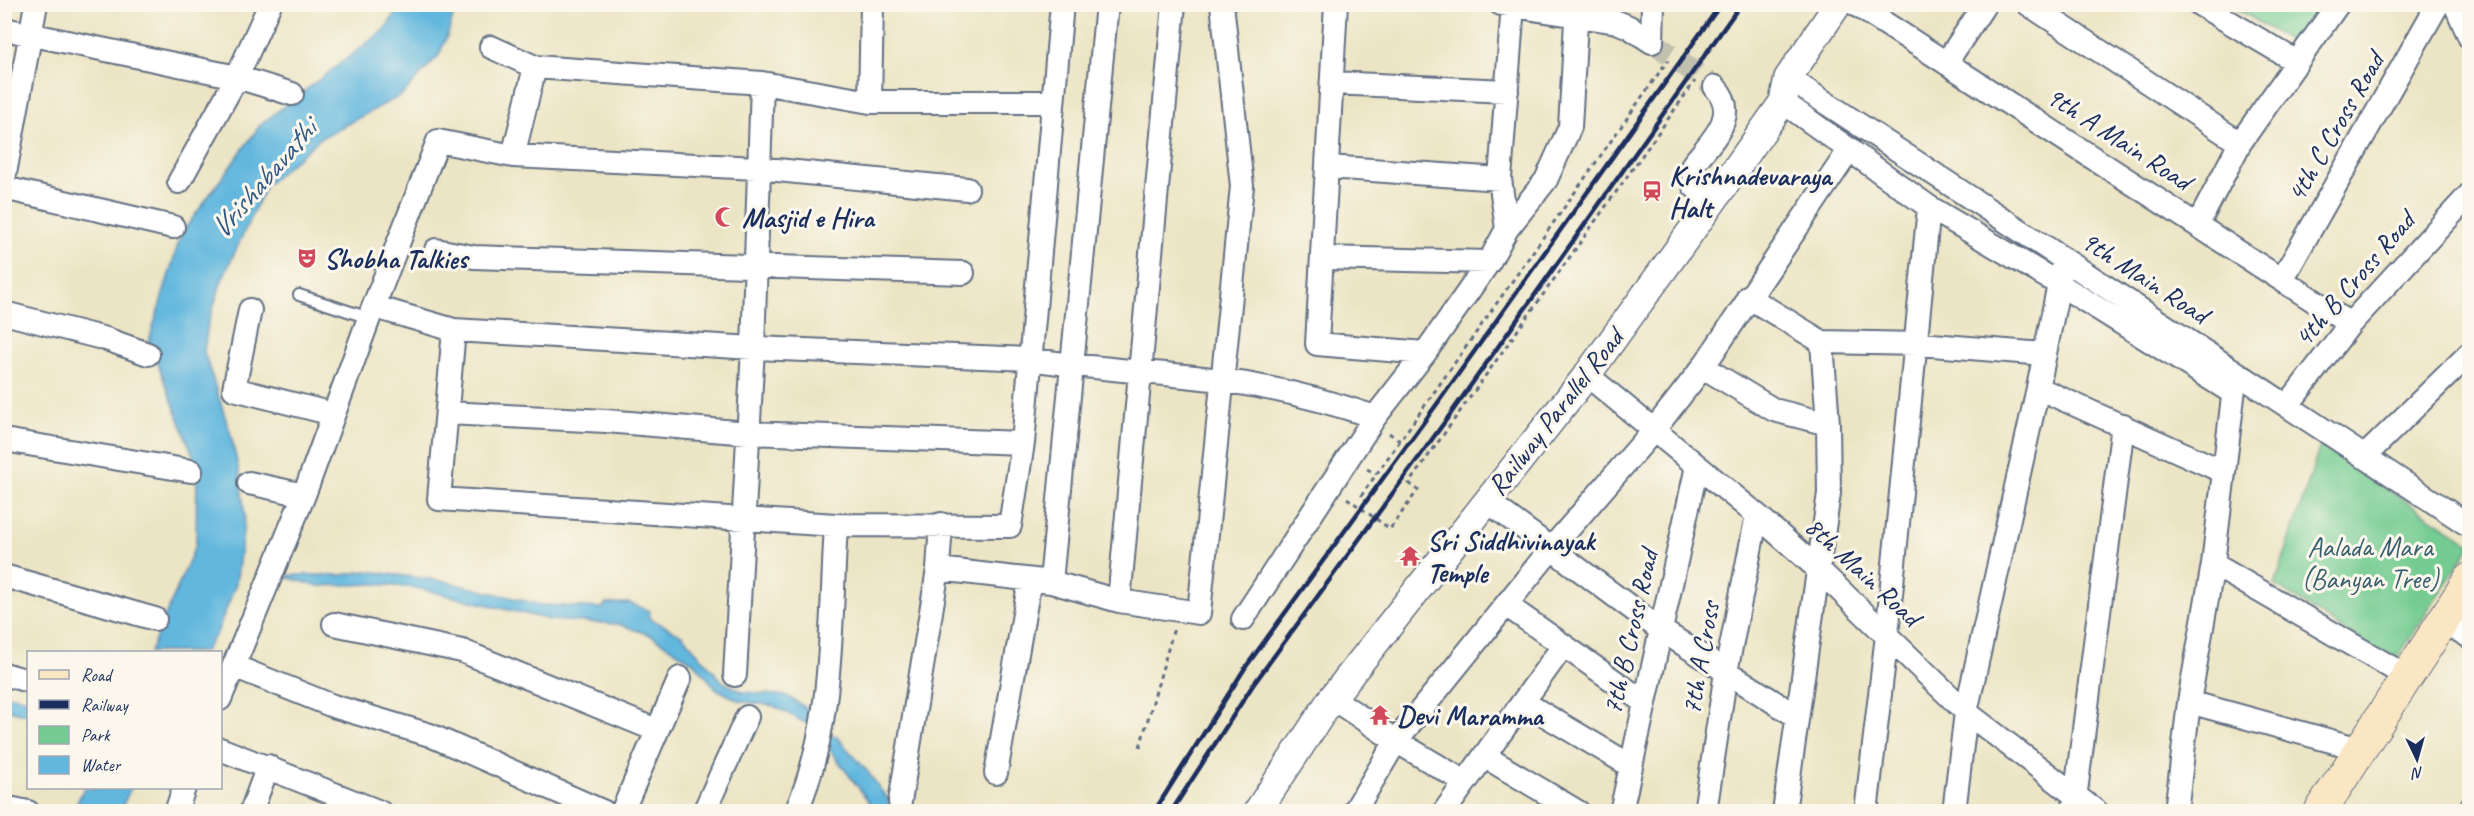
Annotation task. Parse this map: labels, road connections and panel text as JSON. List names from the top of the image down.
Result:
{
  "streets": {
    "street": [
      "4th C Cross Road",
      "9th A Main Road",
      "9th Main Road",
      "4th B Cross Road",
      "Railway Parallel Road",
      "8th Main Road",
      "7th B Cross Road",
      "7th A Cross"
    ]
  },
  "crossings": [
    ["4th C Cross Road", "9th A Main Road"],
    ["9th A Main Road", "4th B Cross Road"],
    ["9th Main Road", "4th B Cross Road"],
    ["9th Main Road", "Railway Parallel Road"],
    ["Railway Parallel Road", "8th Main Road"],
    ["8th Main Road", "7th B Cross Road"],
    ["8th Main Road", "7th A Cross"]
  ],
  "water": ["Vrishabavathi"],
  "parks": ["Aalada Mara (Banyan Tree)"],
  "places": {
    "station": ["Krishnadevaraya Halt"],
    "mosque": ["Masjid e Hira"],
    "theatre": ["Shobha Talkies"],
    "temple": ["Sri Siddhivinayak Temple", "Devi Maramma"]
  },
  "legend": [
    "Road",
    "Railway",
    "Park",
    "Water"
  ],
  "north": "bottom"
}
